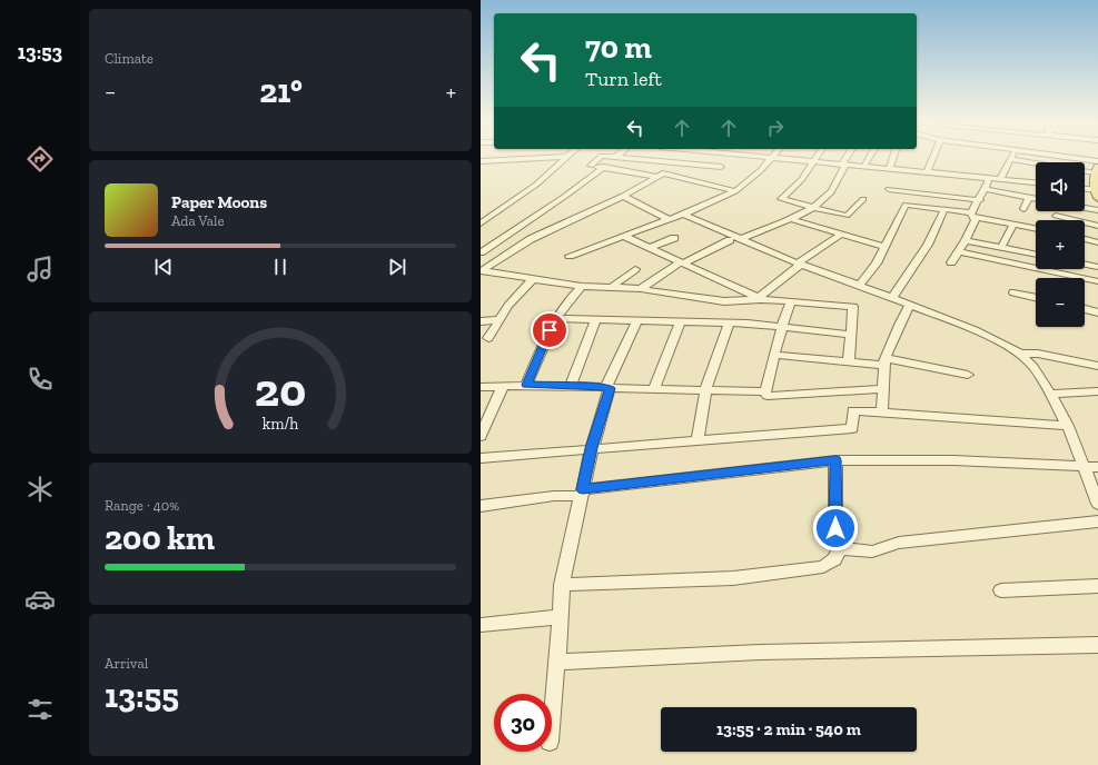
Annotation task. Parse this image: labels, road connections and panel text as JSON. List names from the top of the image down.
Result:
{
  "page": {
    "tabs": "13:53",
    "tile": [
      "Climate",
      ["Range · 40%", "200 km"],
      ["Arrival", "13:55"]
    ],
    "turn": ["70 m", "Turn left"],
    "heat": ["−", "21°", "+"],
    "map_buttons": ["+", "−"],
    "song": ["Paper Moons", "Ada Vale"],
    "limit": "30",
    "trip": "13:55 · 2 min · 540 m",
    "gauge": ["20", "km/h"]
  }
}
